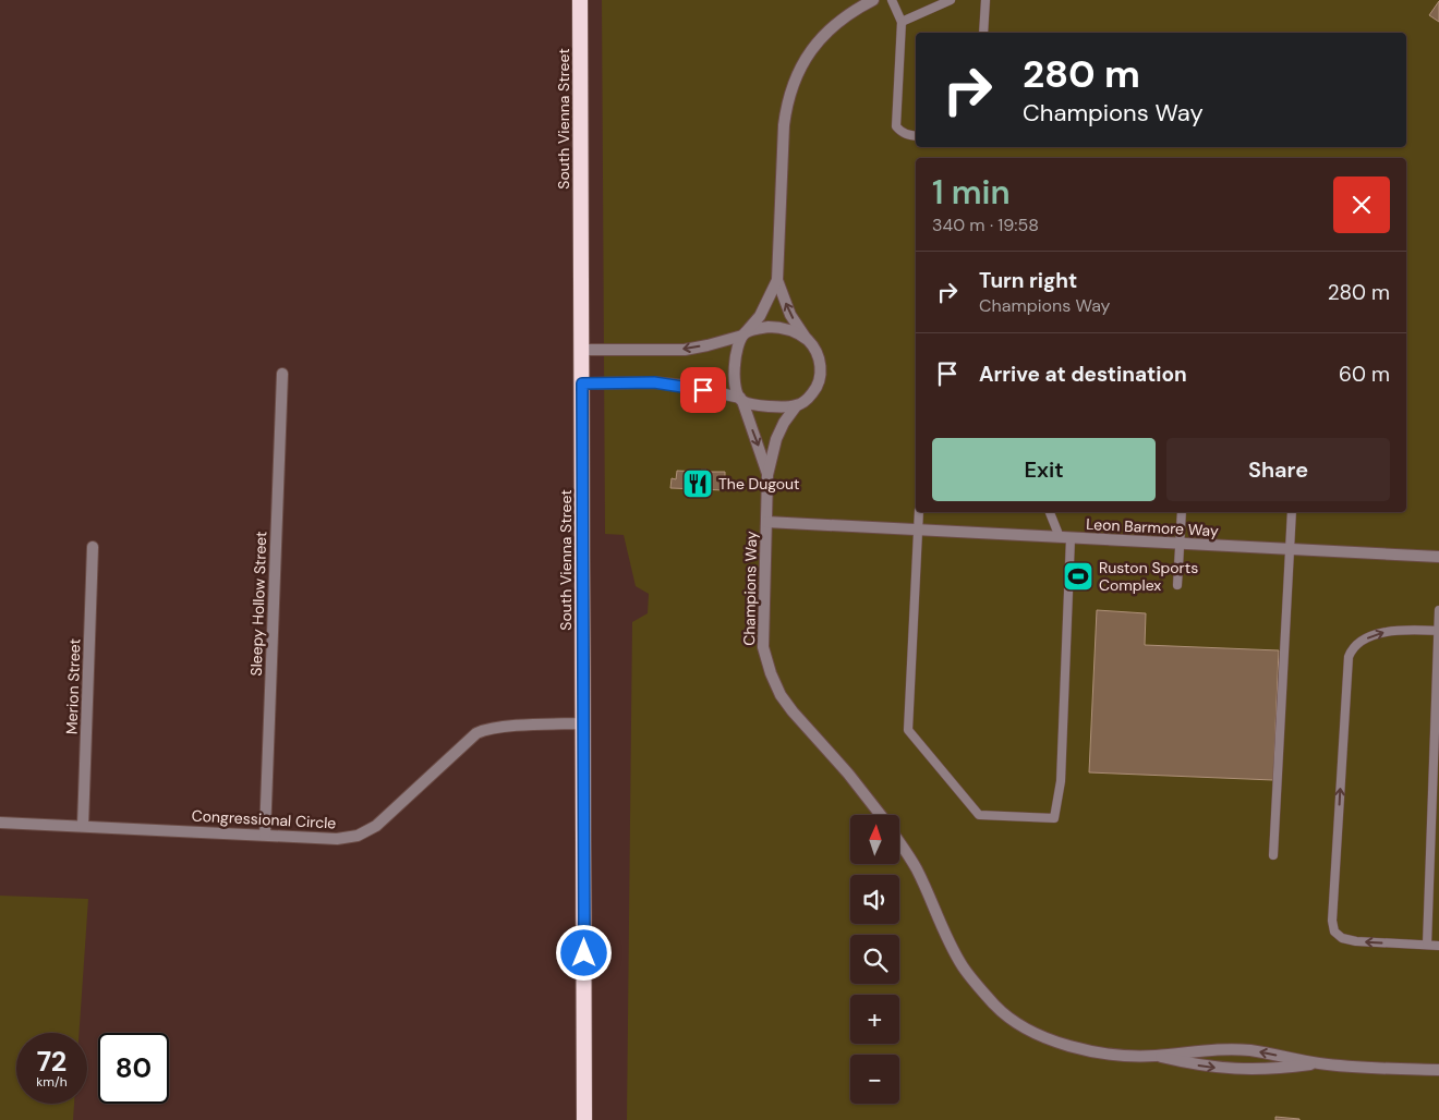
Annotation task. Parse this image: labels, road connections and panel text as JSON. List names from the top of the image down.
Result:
{
  "streets": {
    "highway": ["South Vienna Street"],
    "street": [
      "Leon Barmore Way",
      "Champions Way",
      "Sleepy Hollow Street",
      "Merion Street",
      "Congressional Circle"
    ]
  },
  "crossings": [
    ["South Vienna Street", "Congressional Circle"],
    ["Leon Barmore Way", "Champions Way"],
    ["Sleepy Hollow Street", "Congressional Circle"],
    ["Merion Street", "Congressional Circle"]
  ],
  "places": {
    "restaurant": ["The Dugout"],
    "sports": ["Ruston Sports Complex"]
  },
  "north": "top",
  "page": {
    "turn": ["280 m", "Champions Way"],
    "heading": ["1 min", "340 m · 19:58"],
    "list": [
      {
        "name": "Turn right",
        "note": "Champions Way",
        "value": "280 m"
      },
      {
        "name": "Arrive at destination",
        "value": "60 m"
      }
    ],
    "buttons": ["Exit", "Share"],
    "map_buttons": ["+", "−"],
    "speed": "72 km/h",
    "limit": "80"
  }
}
